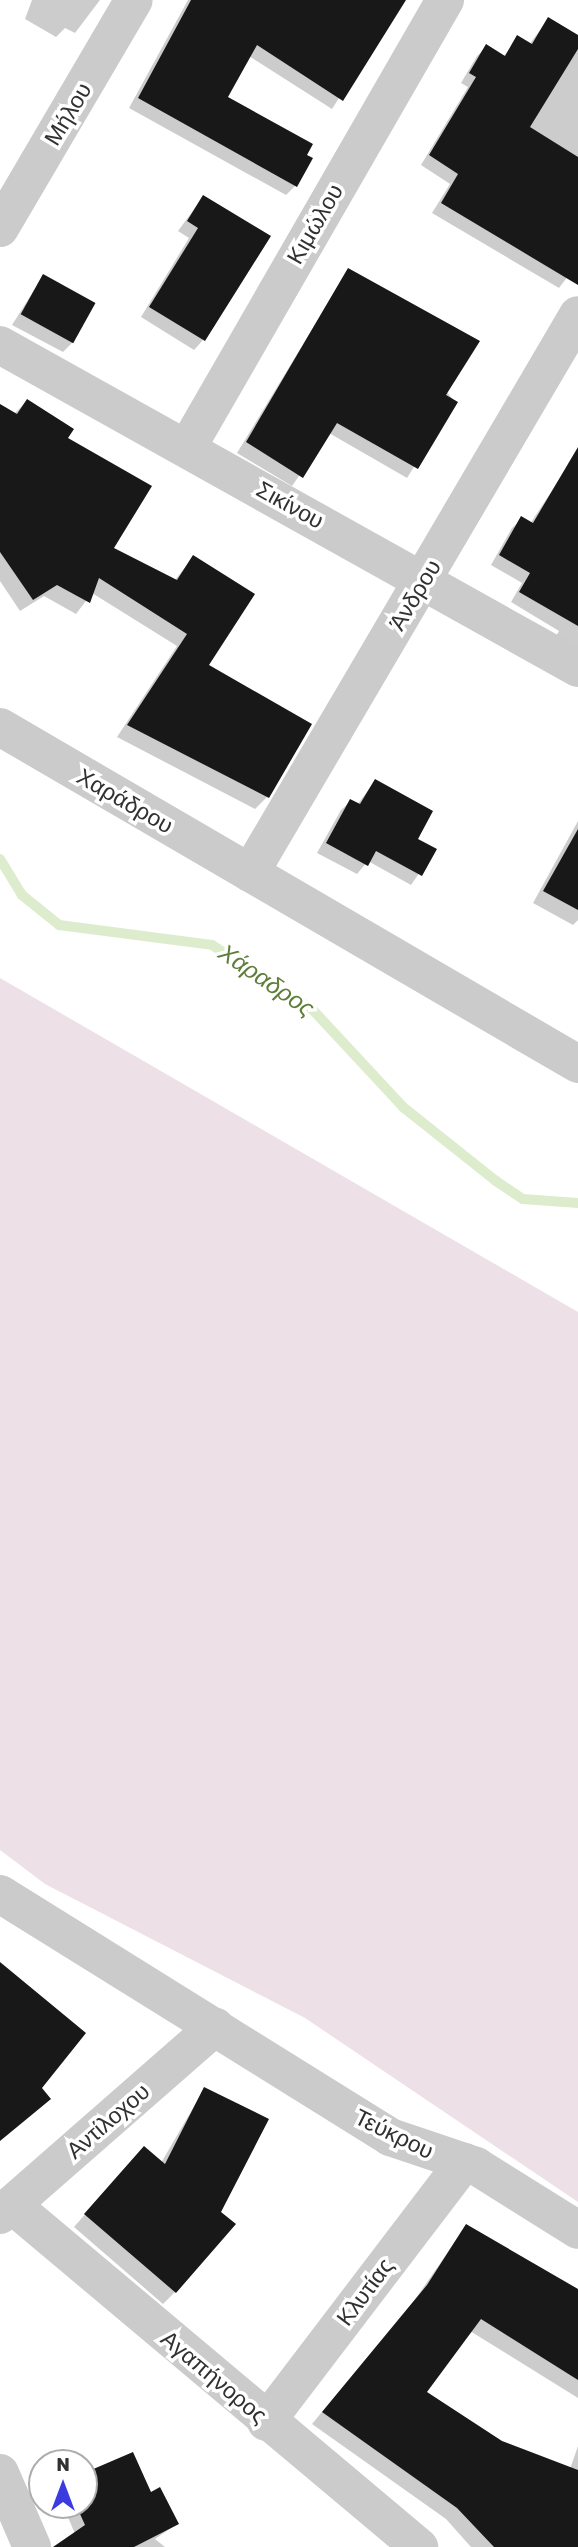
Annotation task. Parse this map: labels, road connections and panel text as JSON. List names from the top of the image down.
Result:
{
  "streets": {
    "street": [
      "Μήλου",
      "Κιμώλου",
      "Σικίνου",
      "Άνδρου",
      "Χαράδρου",
      "Αντίλοχου",
      "Τεύκρου",
      "Κλυτίας",
      "Αγαπήνορος"
    ]
  },
  "crossings": [
    ["Κιμώλου", "Σικίνου"],
    ["Σικίνου", "Άνδρου"],
    ["Άνδρου", "Χαράδρου"],
    ["Αντίλοχου", "Τεύκρου"],
    ["Αντίλοχου", "Αγαπήνορος"],
    ["Τεύκρου", "Κλυτίας"],
    ["Κλυτίας", "Αγαπήνορος"]
  ],
  "water": ["Χάραδρος"],
  "north": "top"
}
